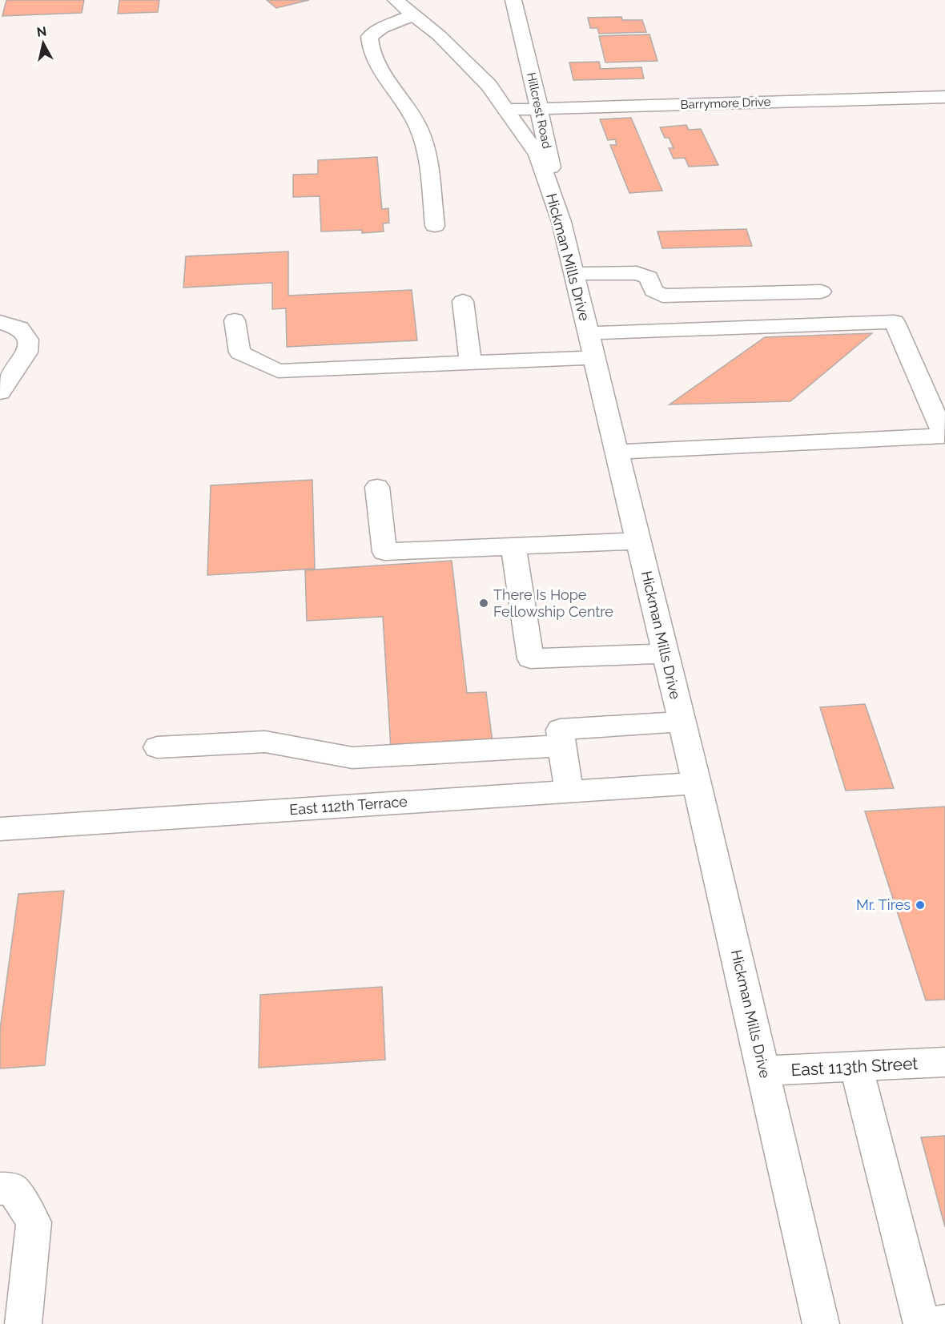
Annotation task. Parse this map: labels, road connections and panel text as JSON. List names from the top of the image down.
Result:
{
  "streets": {
    "street": [
      "Barrymore Drive",
      "Hillcrest Road",
      "Hickman Mills Drive",
      "East 112th Terrace",
      "East 113th Street"
    ]
  },
  "crossings": [
    ["Barrymore Drive", "Hillcrest Road"],
    ["Barrymore Drive", "Hickman Mills Drive"],
    ["Hillcrest Road", "Hickman Mills Drive"],
    ["Hickman Mills Drive", "East 112th Terrace"],
    ["Hickman Mills Drive", "East 113th Street"]
  ],
  "places": ["There Is Hope Fellowship Centre", "Mr. Tires"],
  "north": "top"
}
